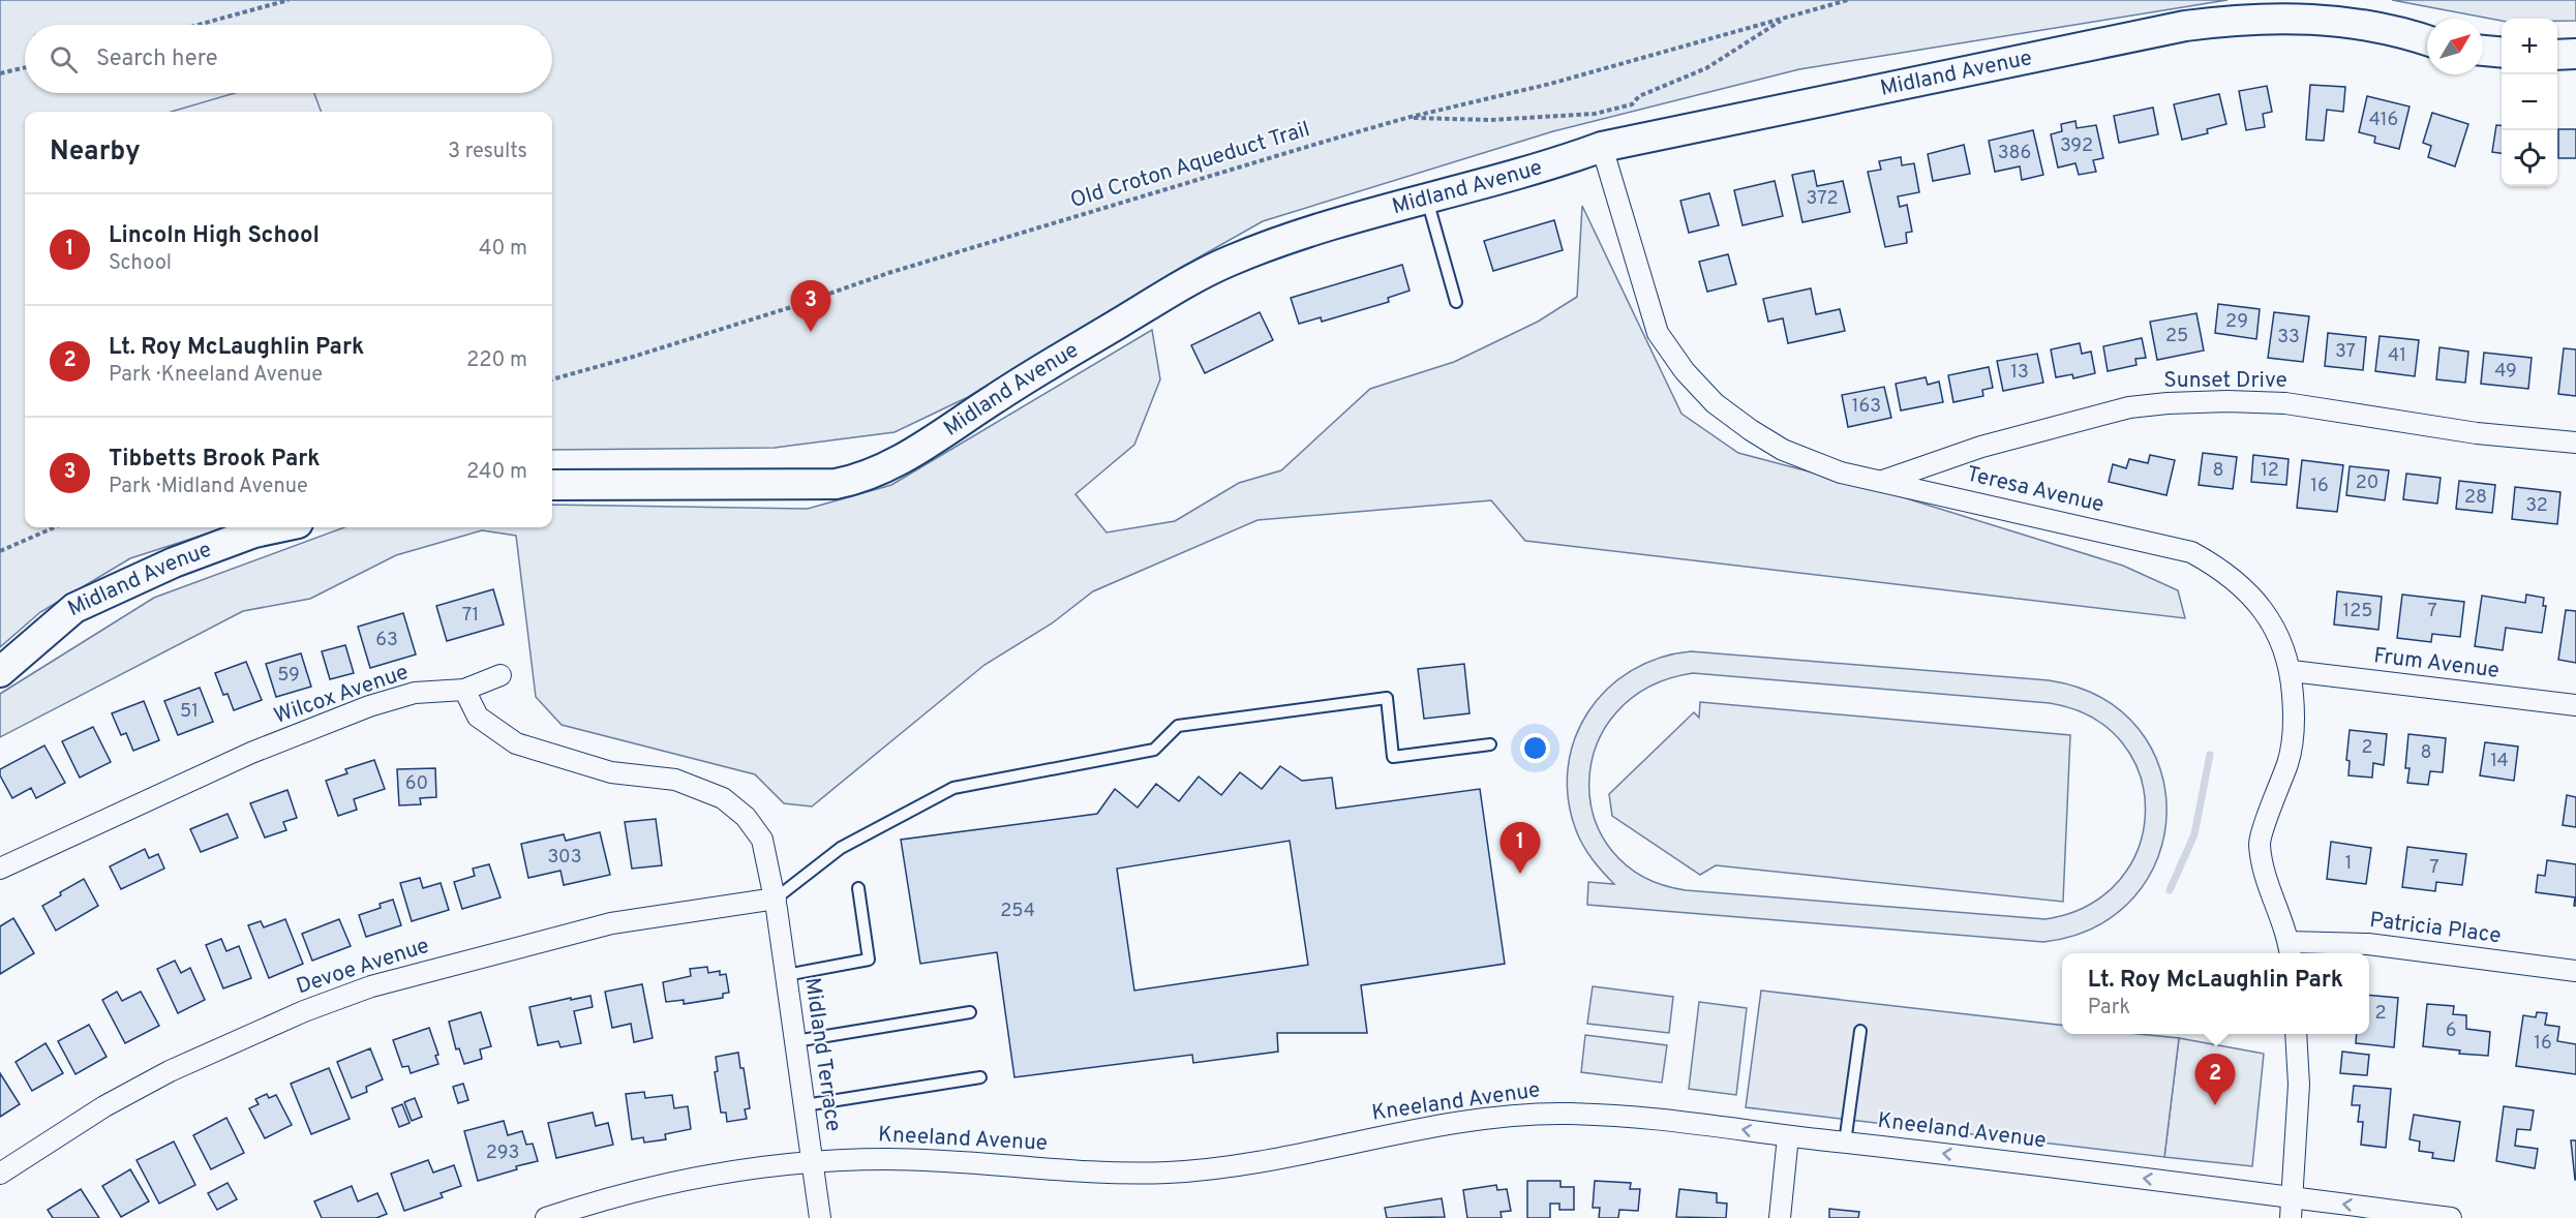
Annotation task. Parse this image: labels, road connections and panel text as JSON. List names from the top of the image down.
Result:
{
  "streets": {
    "street": [
      "Midland Avenue",
      "Sunset Drive",
      "Teresa Avenue",
      "Frum Avenue",
      "Wilcox Avenue",
      "Patricia Place",
      "Devoe Avenue",
      "Midland Terrace",
      "Kneeland Avenue"
    ],
    "path": ["Old Croton Aqueduct Trail"]
  },
  "crossings": [
    ["Midland Avenue", "Teresa Avenue"],
    ["Sunset Drive", "Teresa Avenue"],
    ["Teresa Avenue", "Frum Avenue"],
    ["Teresa Avenue", "Patricia Place"],
    ["Devoe Avenue", "Midland Terrace"],
    ["Midland Terrace", "Kneeland Avenue"]
  ],
  "one_way": ["Kneeland Avenue"],
  "house_numbers": [
    "416",
    "392",
    "386",
    "372",
    "29",
    "25",
    "33",
    "37",
    "41",
    "49",
    "13",
    "163",
    "8",
    "12",
    "20",
    "16",
    "28",
    "32",
    "125",
    "7",
    "71",
    "63",
    "59",
    "51",
    "2",
    "8",
    "14",
    "60",
    "303",
    "1",
    "7",
    "254",
    "2",
    "6",
    "16",
    "293"
  ],
  "north": "top right",
  "page": {
    "map_buttons": ["+", "−"],
    "search": "Search here",
    "heading": ["Nearby", "3 results"],
    "list": [
      {
        "mark": "1",
        "name": "Lincoln High School",
        "note": "School",
        "value": "40 m"
      },
      {
        "mark": "2",
        "name": "Lt. Roy McLaughlin Park",
        "note": "Park · Kneeland Avenue",
        "value": "220 m"
      },
      {
        "mark": "3",
        "name": "Tibbetts Brook Park",
        "note": "Park · Midland Avenue",
        "value": "240 m"
      }
    ],
    "pins": ["3", "1", "2"],
    "popup": ["Lt. Roy McLaughlin Park", "Park"]
  }
}
